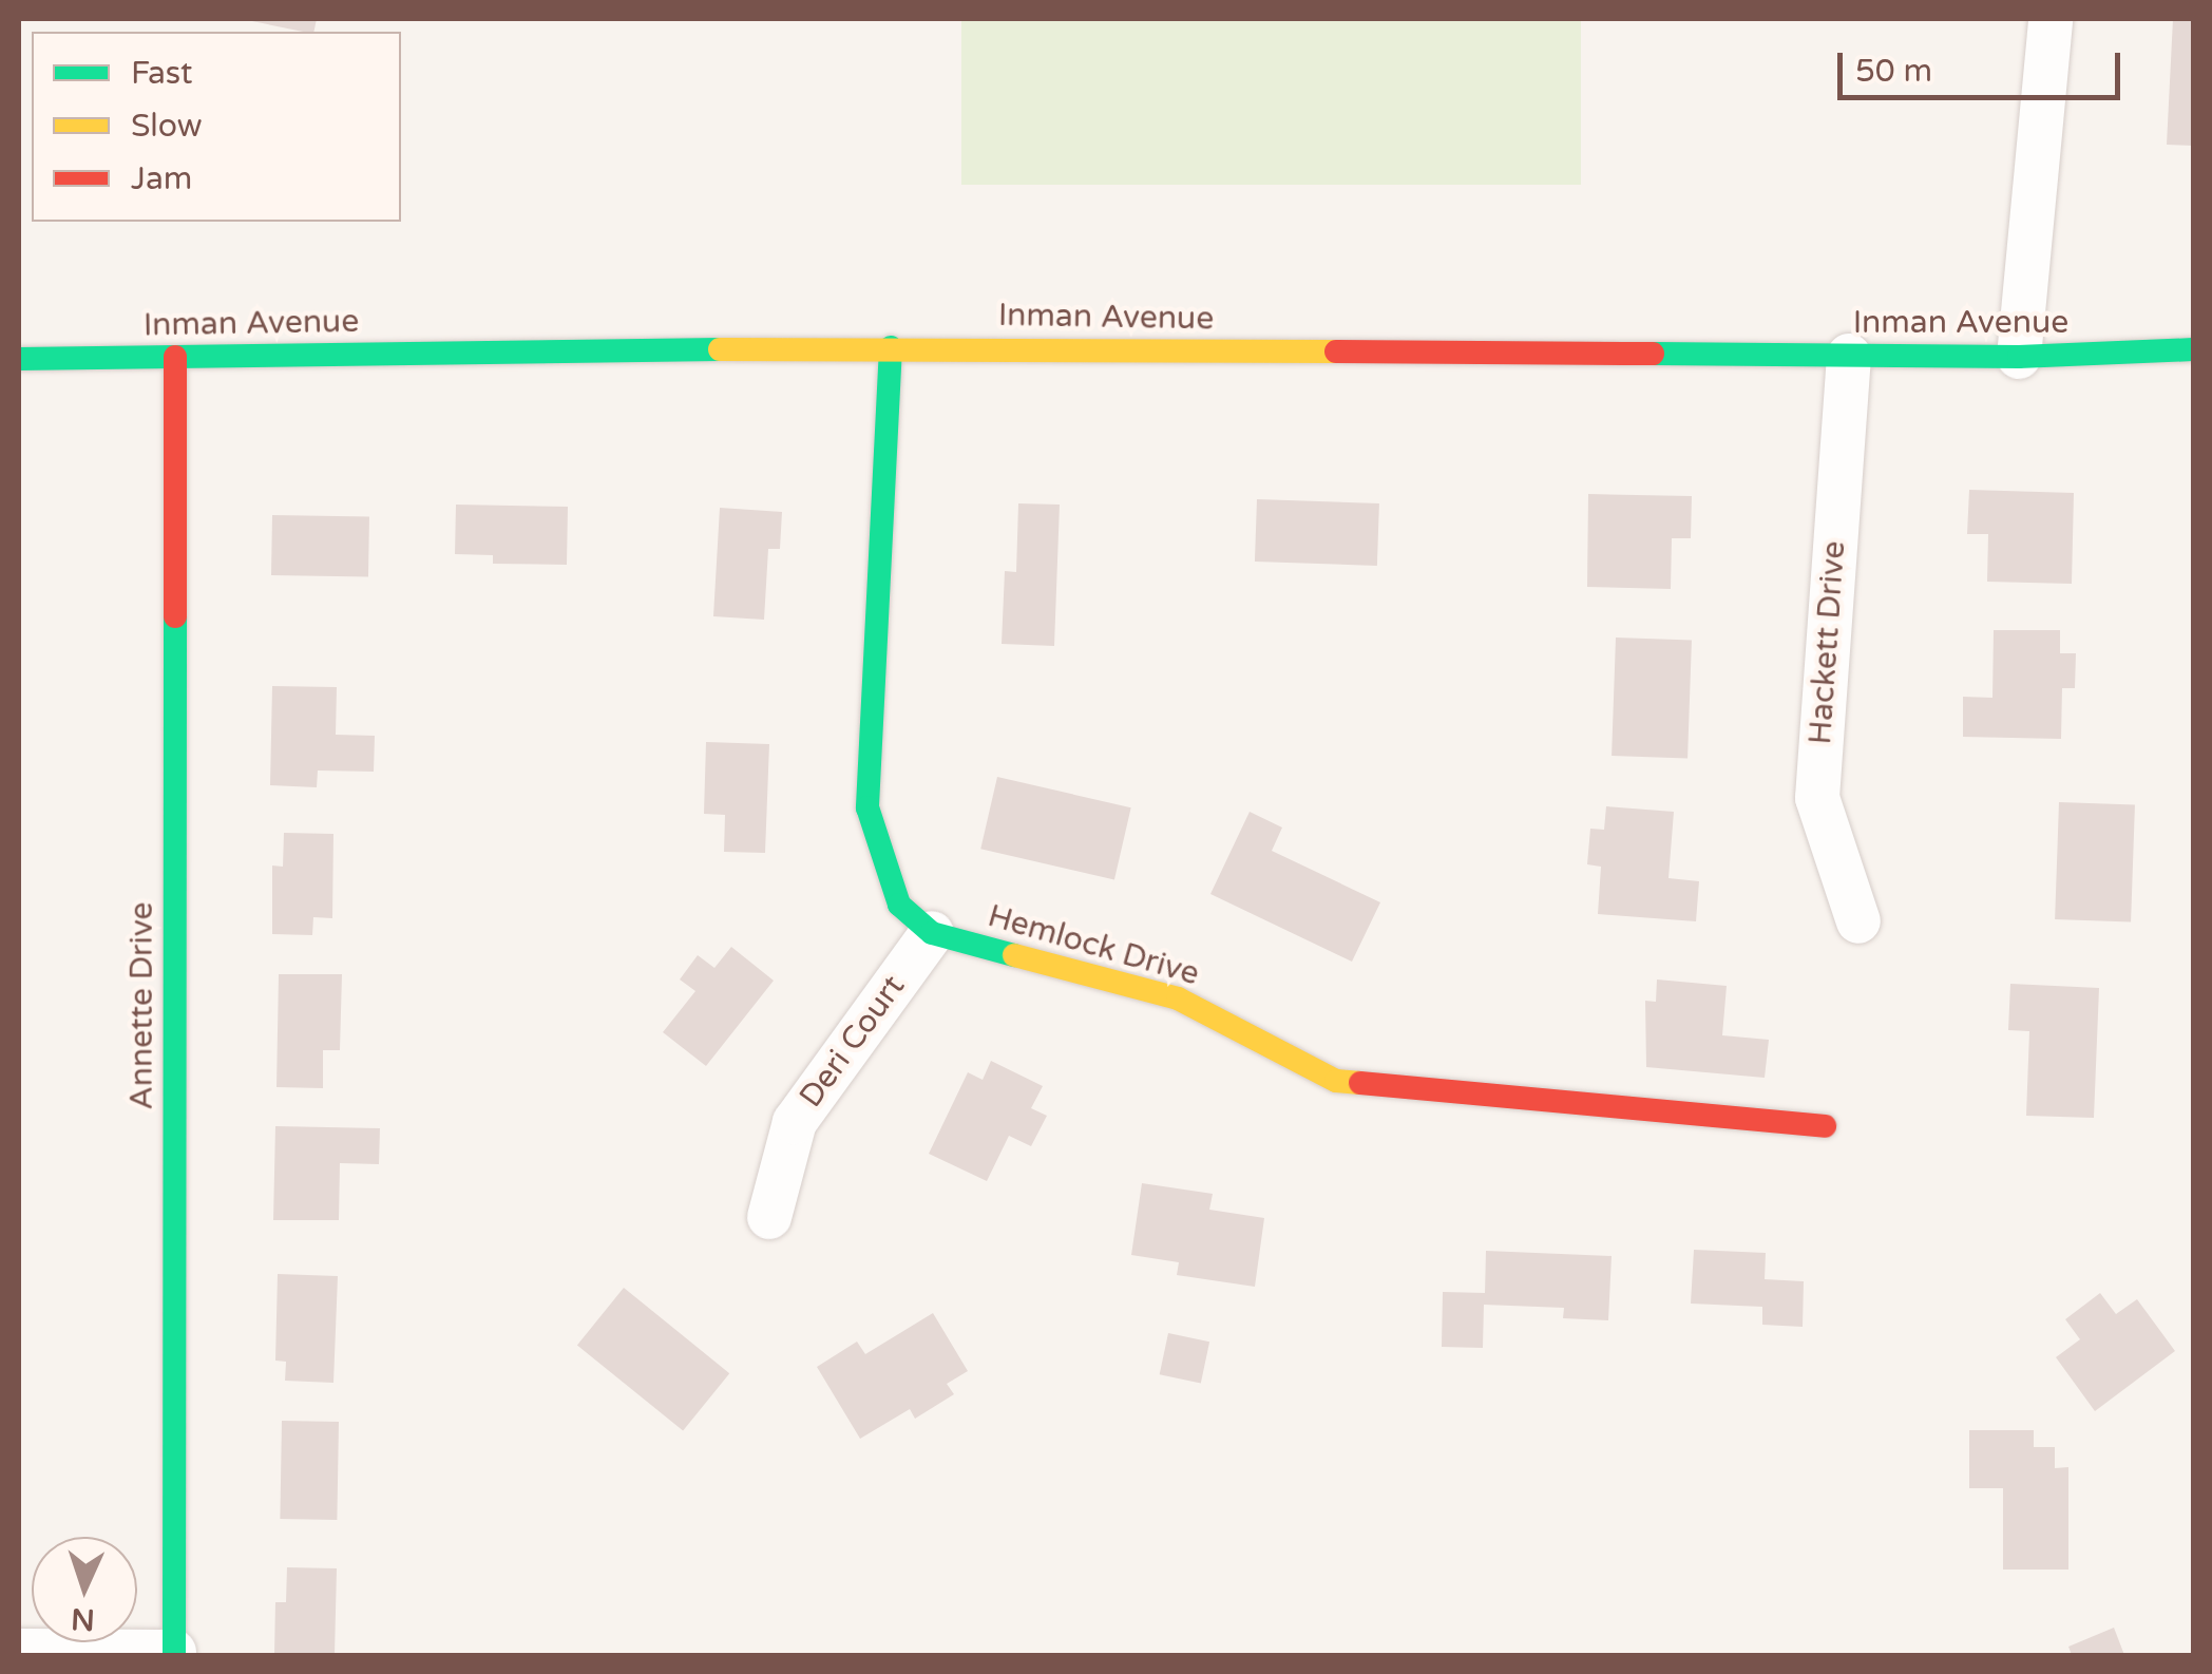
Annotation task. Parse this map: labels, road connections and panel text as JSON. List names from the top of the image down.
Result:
{
  "streets": {
    "street": [
      "Inman Avenue",
      "Hackett Drive",
      "Hemlock Drive",
      "Annette Drive",
      "Deri Court"
    ]
  },
  "crossings": [
    ["Inman Avenue", "Hackett Drive"],
    ["Inman Avenue", "Annette Drive"],
    ["Hemlock Drive", "Deri Court"]
  ],
  "legend": ["Fast", "Slow", "Jam"],
  "scale_bar": "50 m",
  "north": "bottom"
}
